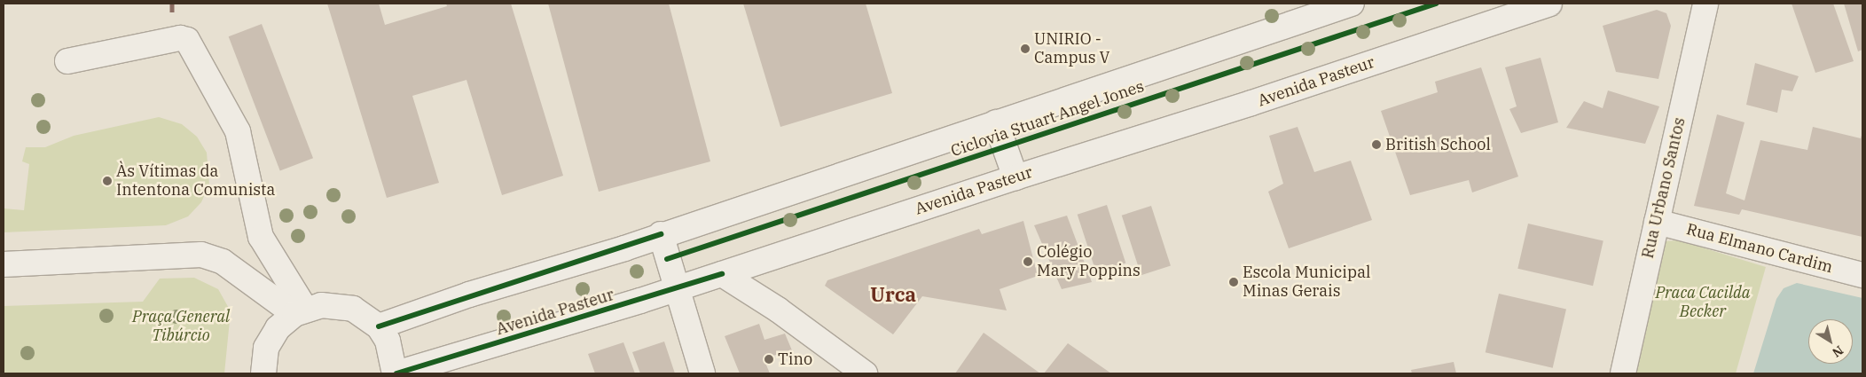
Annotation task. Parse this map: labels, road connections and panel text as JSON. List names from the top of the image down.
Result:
{
  "streets": {
    "street": ["Avenida Pasteur", "Rua Urbano Santos", "Rua Elmano Cardim"],
    "cycle path": ["Ciclovia Stuart Angel Jones"]
  },
  "crossings": [
    ["Rua Urbano Santos", "Rua Elmano Cardim"]
  ],
  "districts": ["Urca"],
  "parks": ["Praca Cacilda Becker", "Praça General Tibúrcio"],
  "places": [
    "UNIRIO - Campus V",
    "British School",
    "Às Vítimas da Intentona Comunista",
    "Colégio Mary Poppins",
    "Escola Municipal Minas Gerais",
    "Tino"
  ],
  "north": "bottom right"
}
